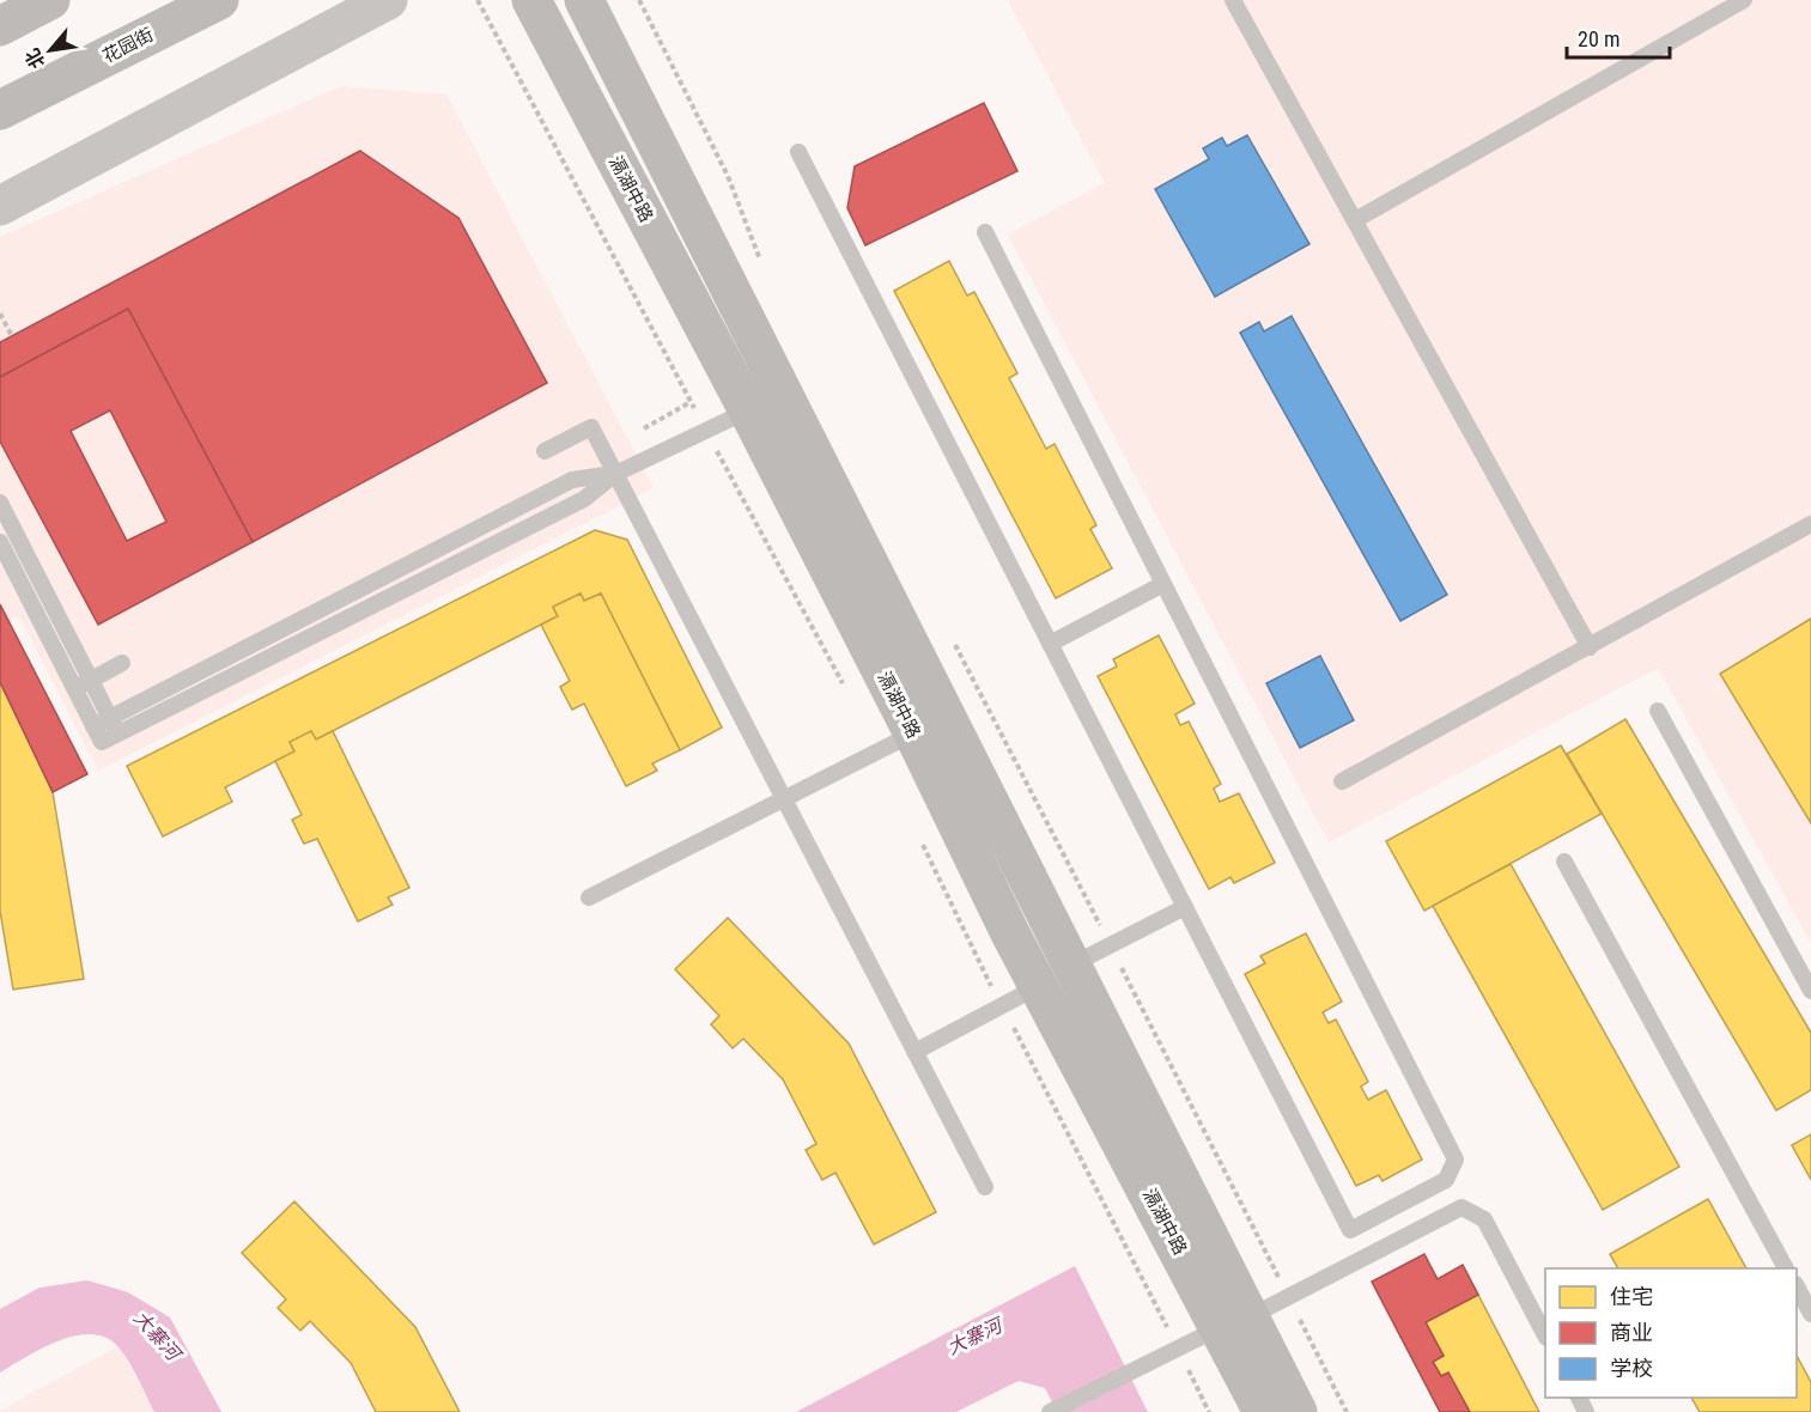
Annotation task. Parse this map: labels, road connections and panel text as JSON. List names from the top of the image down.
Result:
{
  "streets": {
    "main road": ["花园街", "滆湖中路"]
  },
  "water": ["大寨河"],
  "legend": ["住宅", "商业", "学校"],
  "scale_bar": "20 m",
  "north": "bottom left"
}
